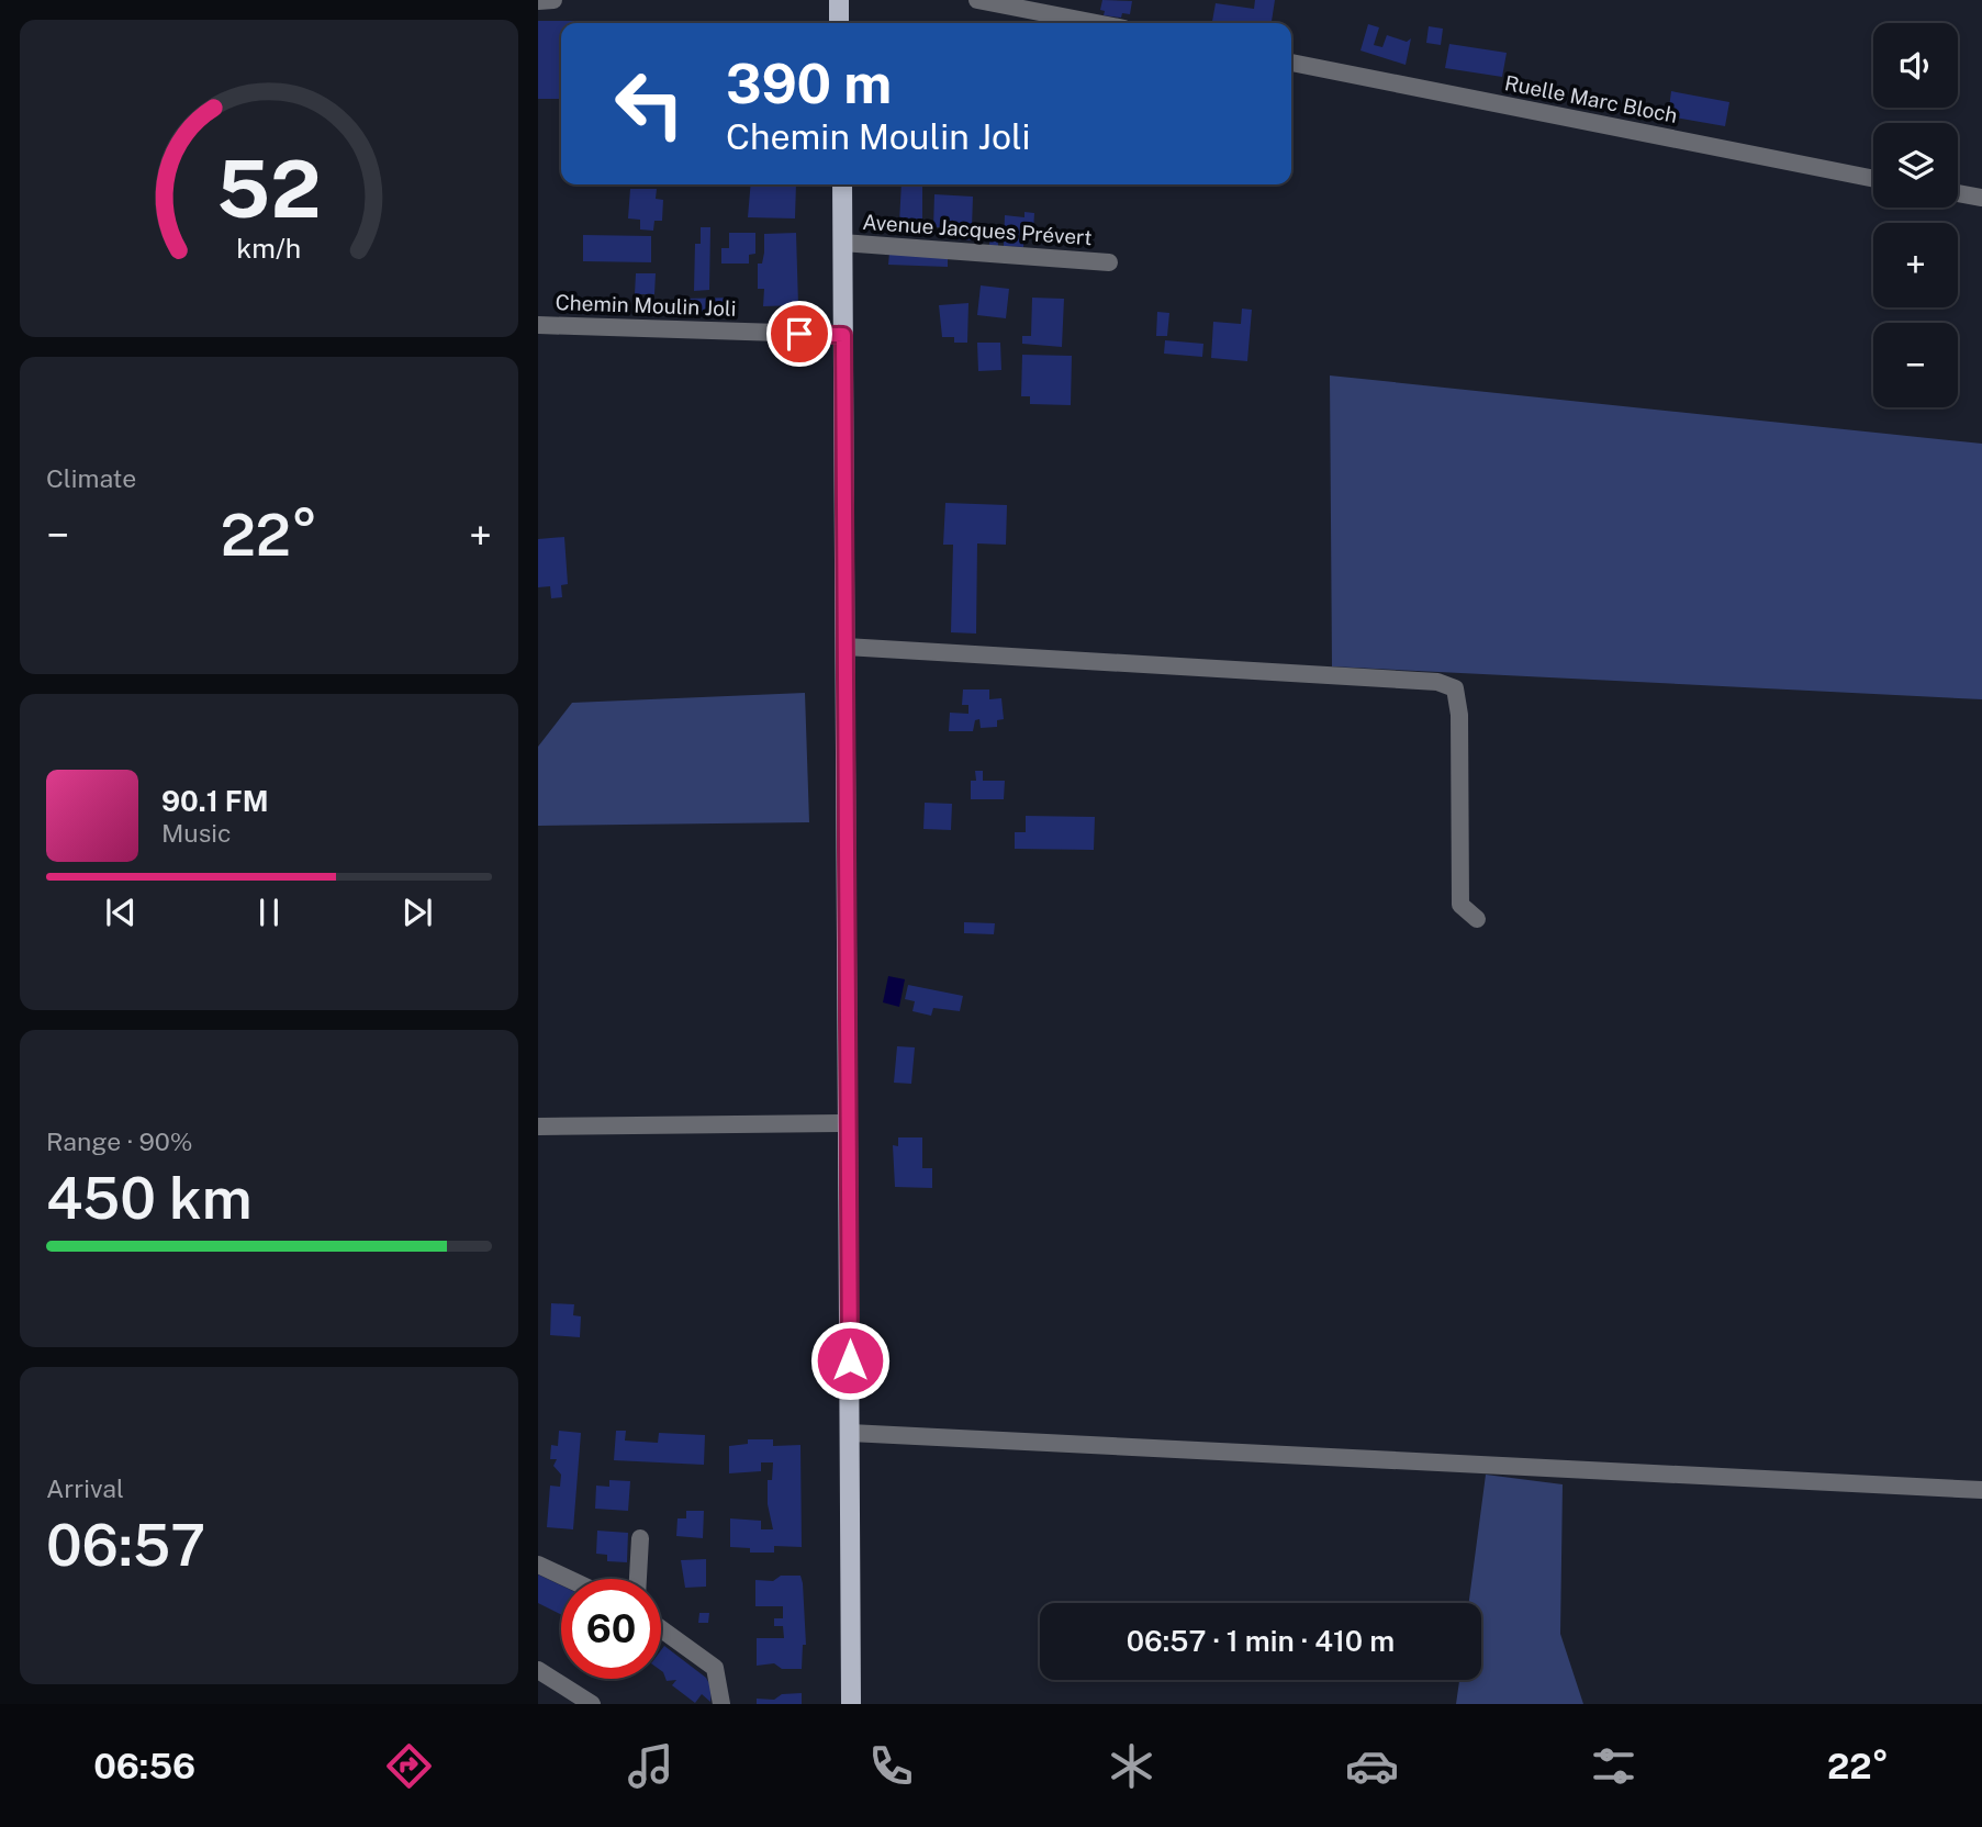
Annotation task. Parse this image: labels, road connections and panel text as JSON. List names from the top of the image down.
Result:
{
  "streets": {
    "street": ["Ruelle Marc Bloch", "Avenue Jacques Prévert", "Chemin Moulin Joli"]
  },
  "page": {
    "map_buttons": ["+", "−"],
    "turn": ["390 m", "Chemin Moulin Joli"],
    "tile": [
      "Climate",
      ["Range · 90%", "450 km"],
      ["Arrival", "06:57"]
    ],
    "heat": ["−", "22°", "+"],
    "song": ["90.1 FM", "Music"],
    "limit": "60",
    "trip": "06:57 · 1 min · 410 m",
    "tabs": ["06:56", "22°"],
    "gauge": ["52", "km/h"]
  }
}
